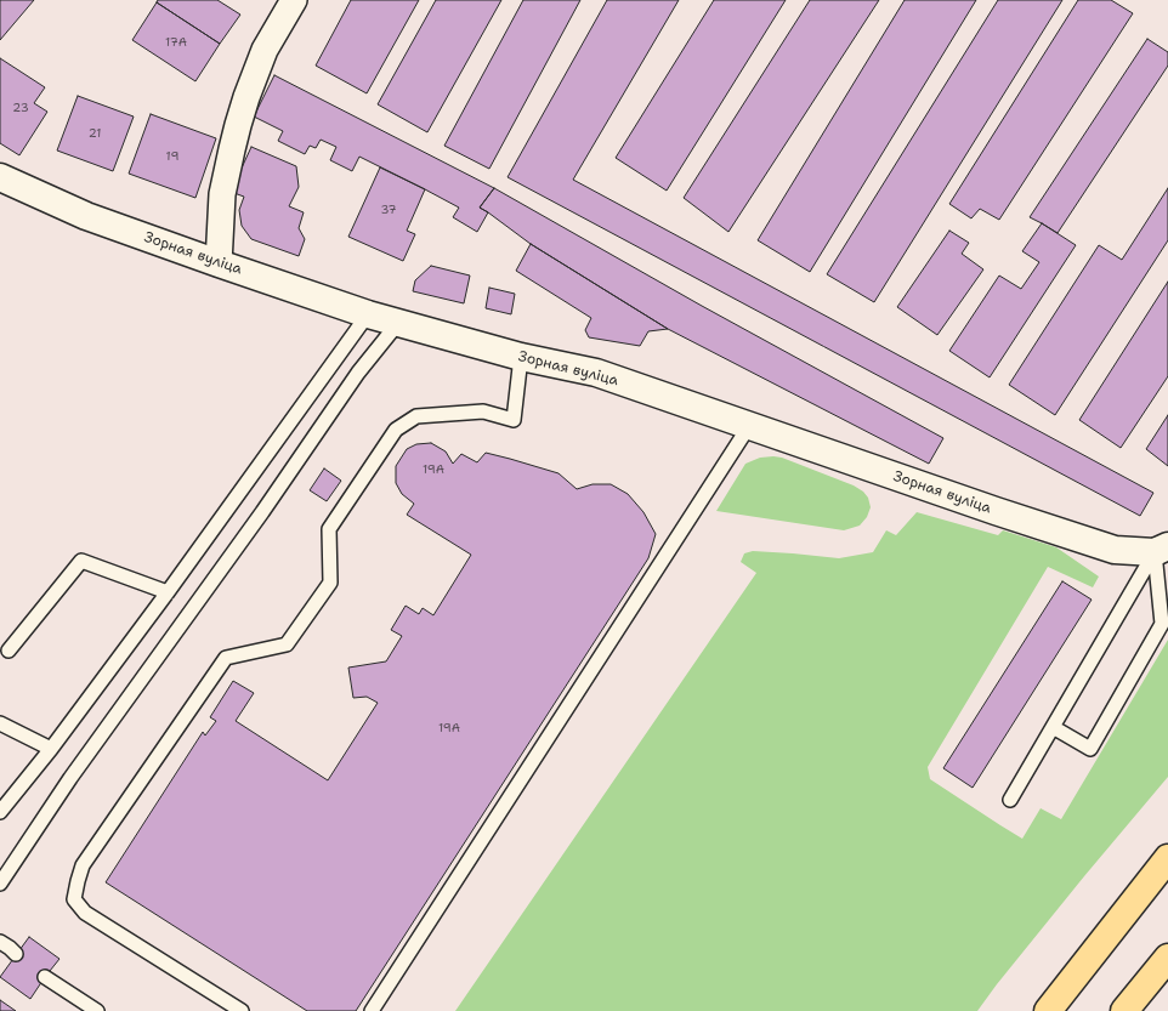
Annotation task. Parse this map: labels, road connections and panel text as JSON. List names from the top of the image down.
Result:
{
  "streets": {
    "street": ["Зорная вуліца"]
  },
  "house_numbers": [
    "17А",
    "23",
    "21",
    "19",
    "37",
    "19А",
    "19А"
  ]
}
